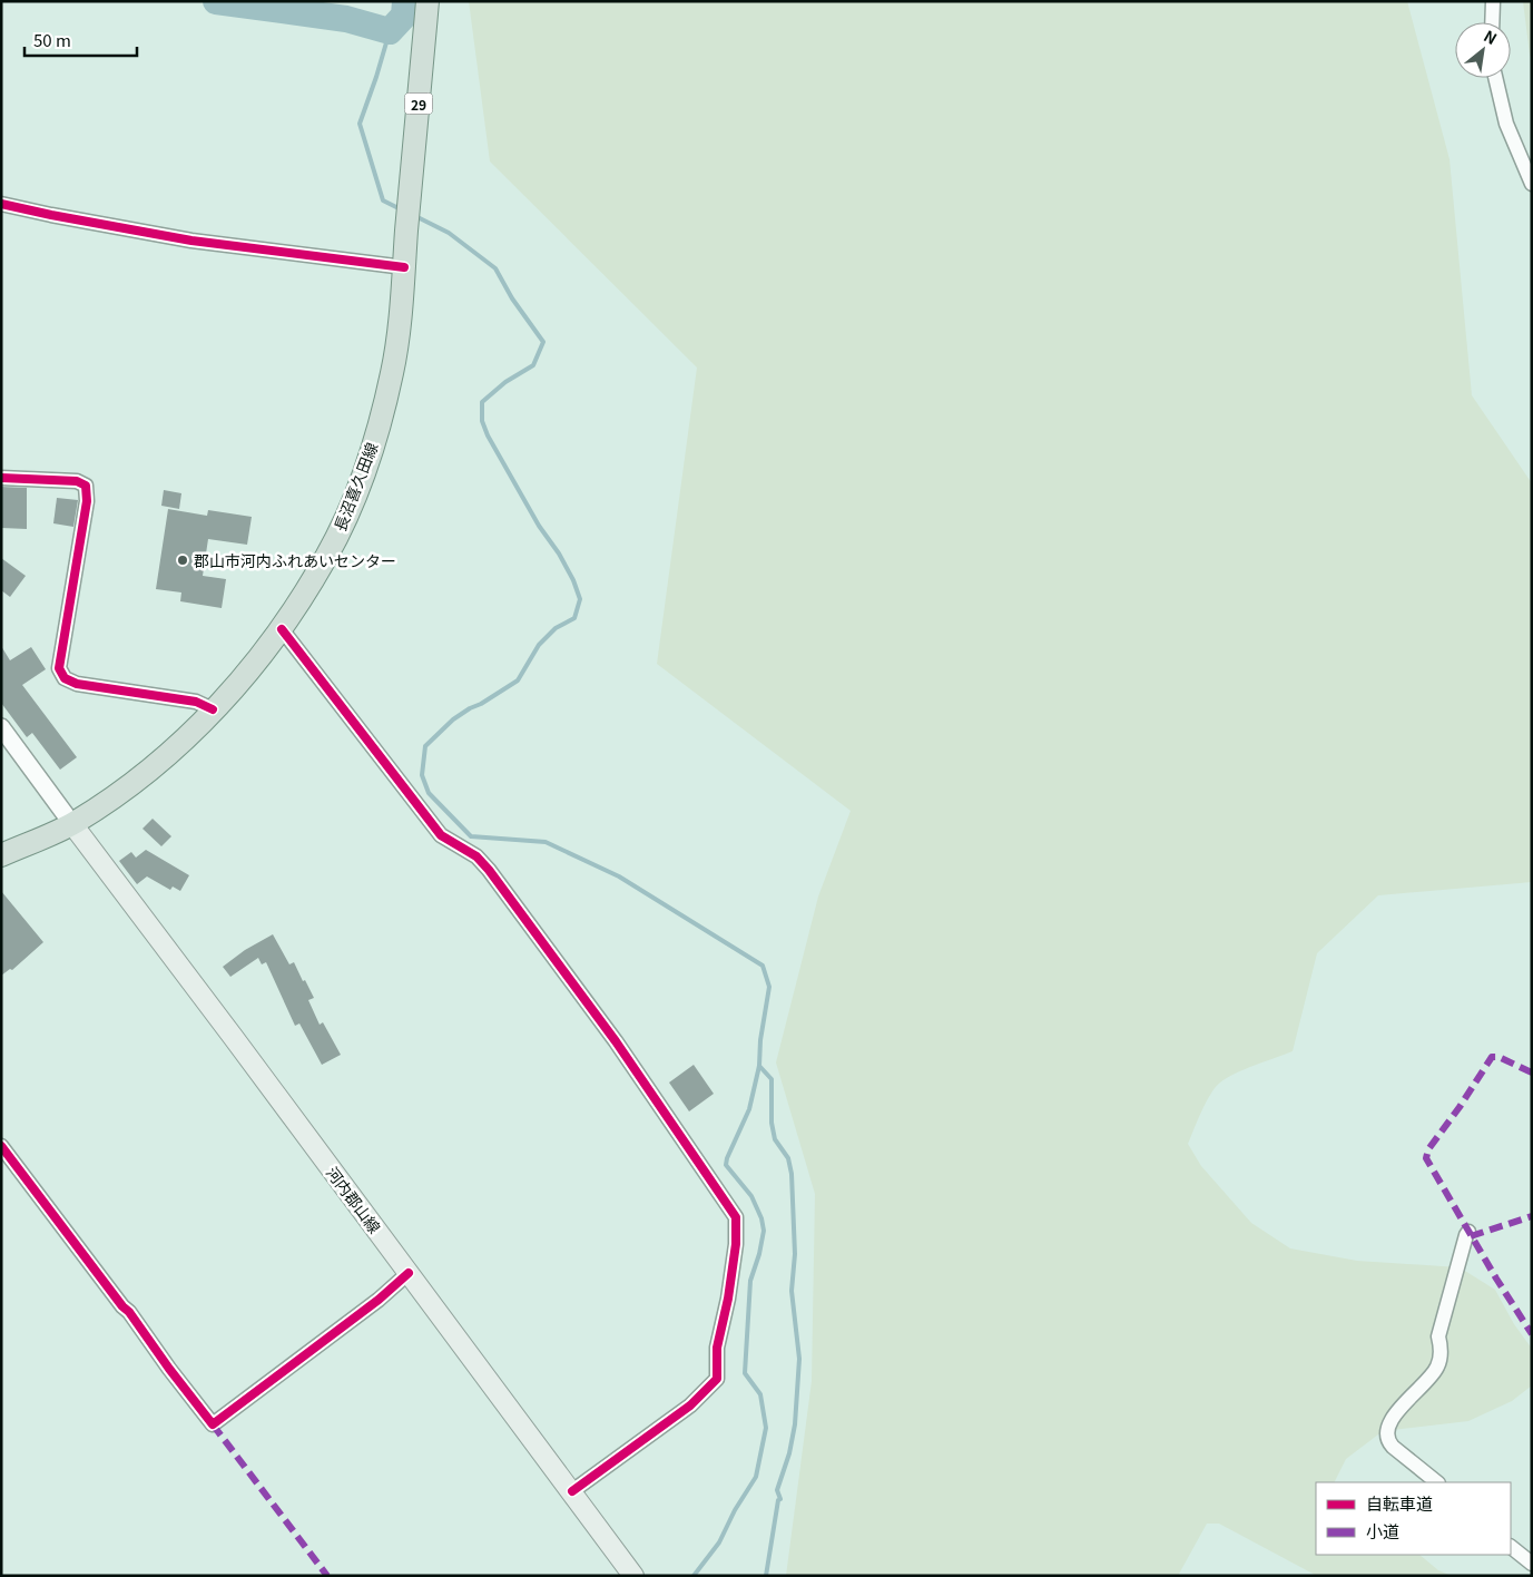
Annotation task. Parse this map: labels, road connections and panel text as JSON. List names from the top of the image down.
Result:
{
  "streets": {
    "main road": ["29", "長沼喜久田線", "河内郡山線"]
  },
  "crossings": [
    ["長沼喜久田線", "河内郡山線"]
  ],
  "places": ["郡山市河内ふれあいセンター"],
  "legend": ["自転車道", "小道"],
  "scale_bar": "50 m",
  "north": "top right"
}
